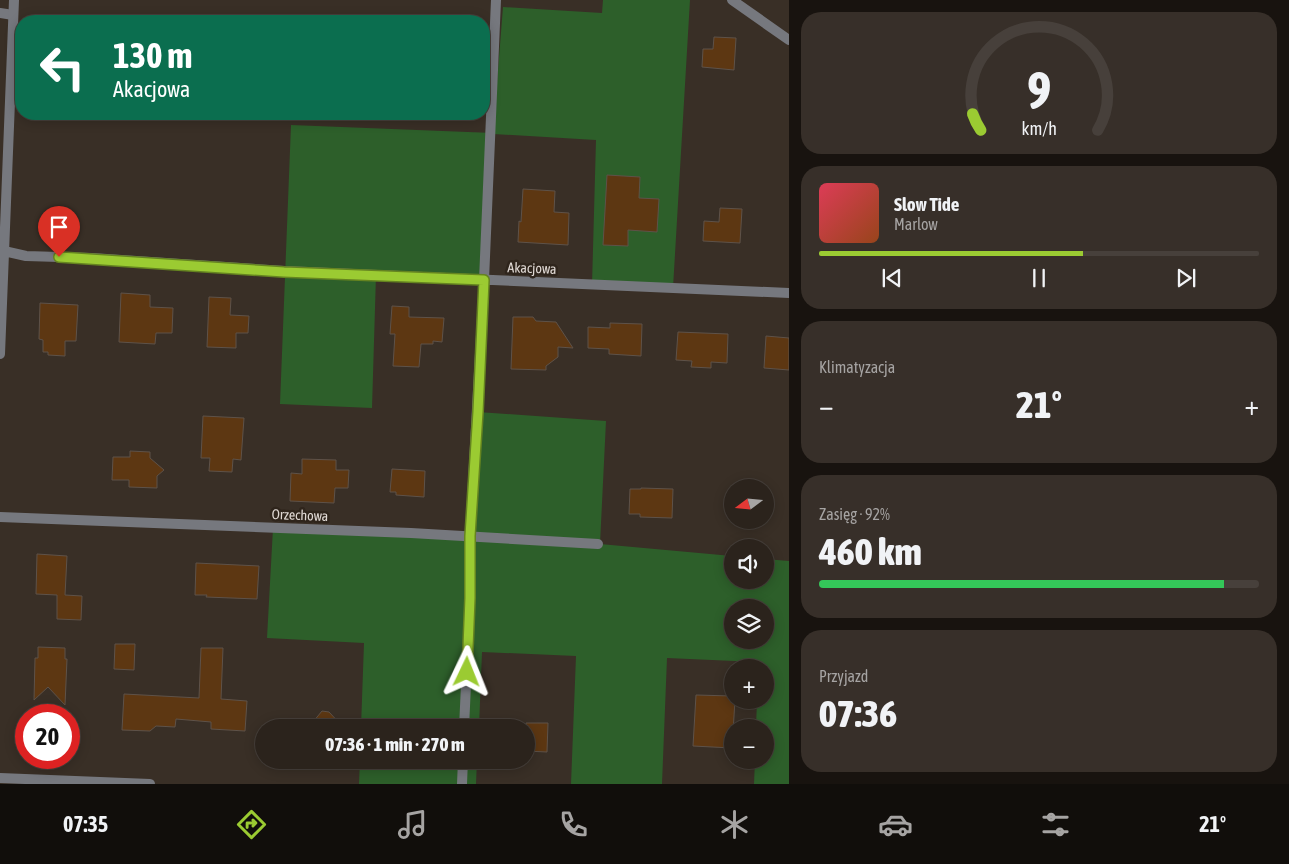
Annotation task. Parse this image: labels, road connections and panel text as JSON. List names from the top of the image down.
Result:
{
  "streets": {
    "street": ["Akacjowa", "Orzechowa"]
  },
  "north": "left",
  "page": {
    "turn": ["130 m", "Akacjowa"],
    "song": ["Slow Tide", "Marlow"],
    "tile": [
      "Klimatyzacja",
      ["Zasięg · 92%", "460 km"],
      ["Przyjazd", "07:36"]
    ],
    "heat": ["−", "21°", "+"],
    "map_buttons": ["+", "−"],
    "limit": "20",
    "trip": "07:36 · 1 min · 270 m",
    "tabs": ["07:35", "21°"],
    "gauge": ["9", "km/h"]
  }
}
